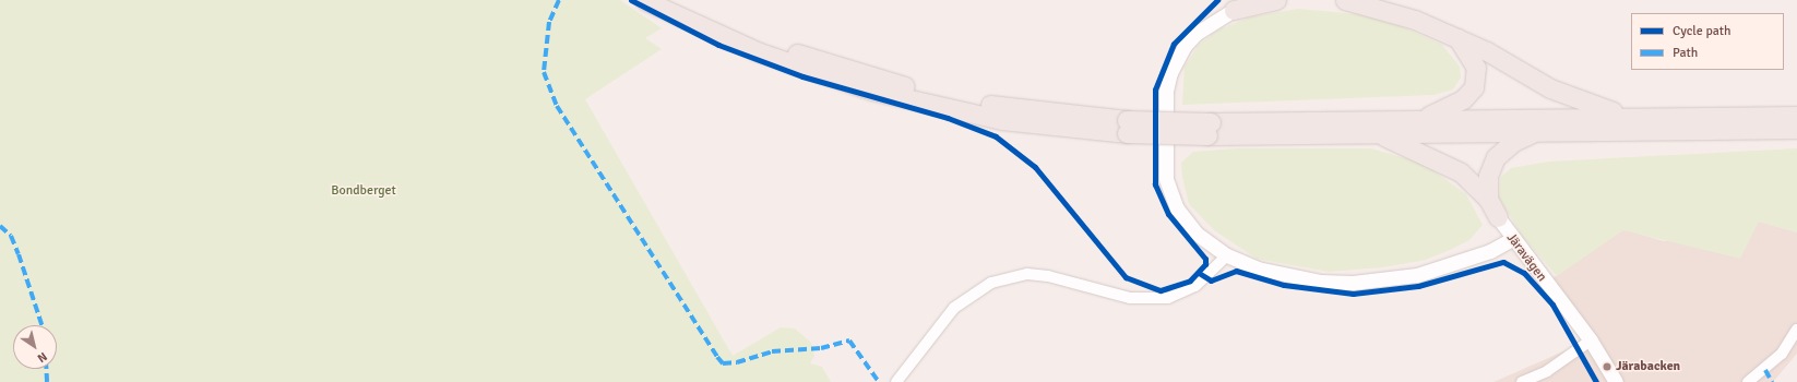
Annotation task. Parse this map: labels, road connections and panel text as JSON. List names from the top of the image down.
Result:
{
  "streets": {
    "street": ["Järavägen"]
  },
  "parks": ["Bondberget"],
  "places": ["Järabacken"],
  "legend": ["Cycle path", "Path"],
  "north": "bottom right"
}
